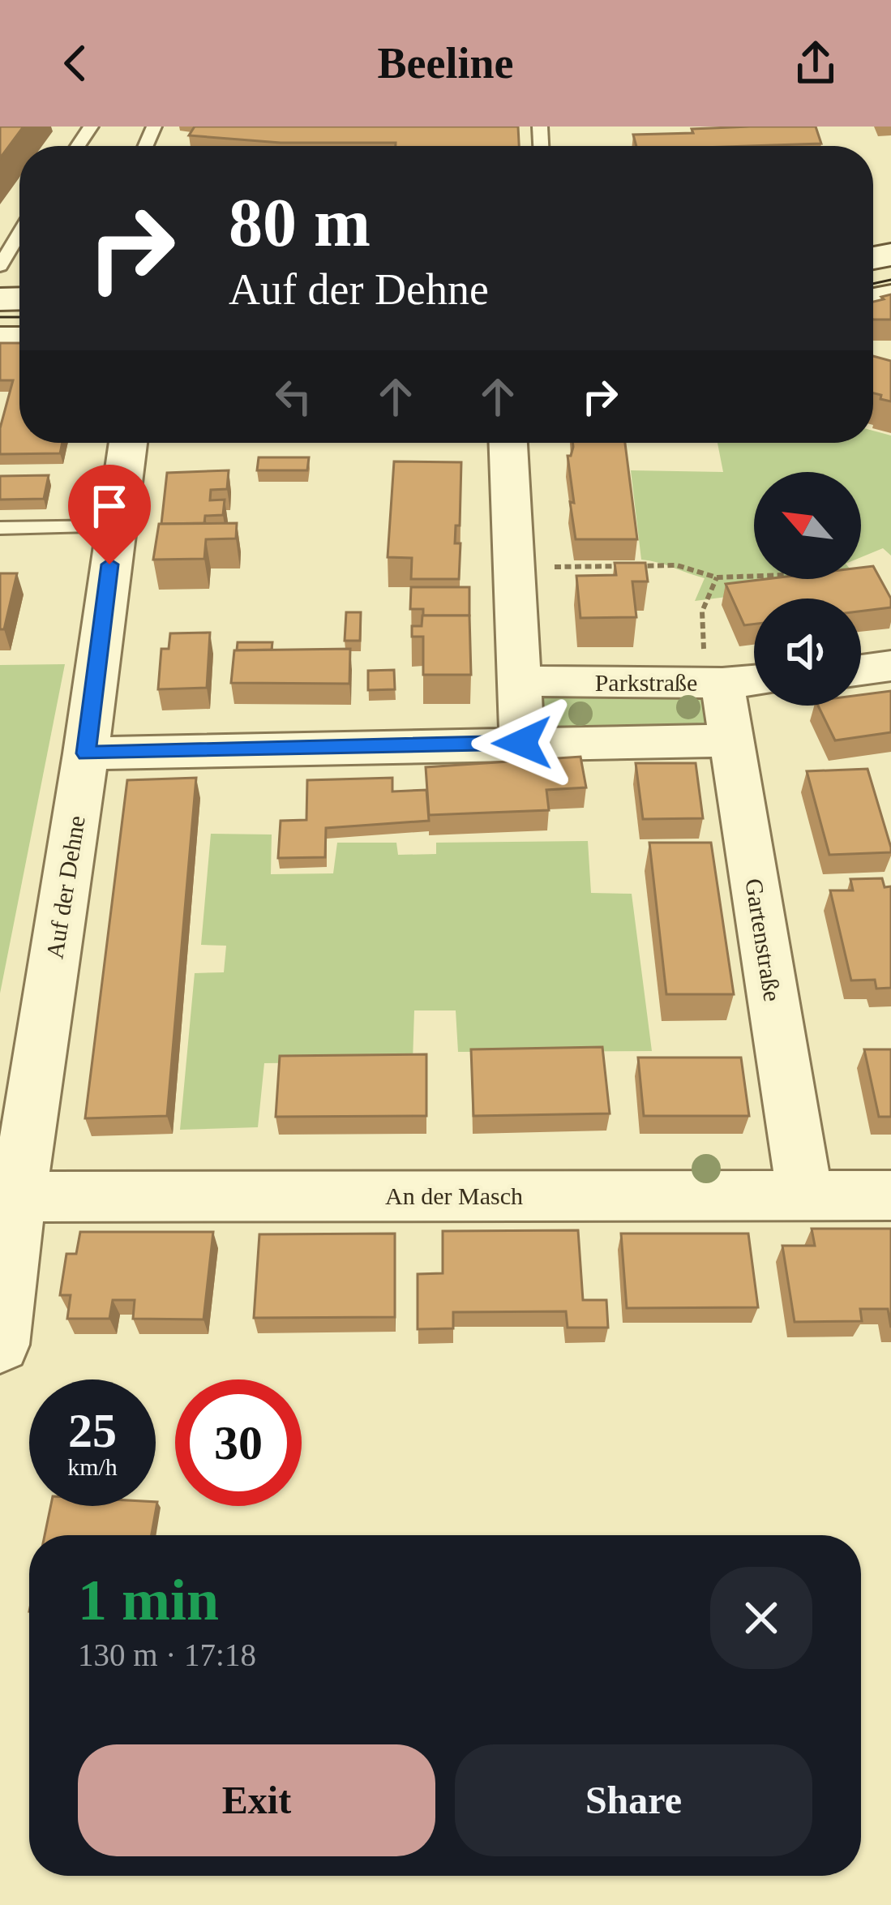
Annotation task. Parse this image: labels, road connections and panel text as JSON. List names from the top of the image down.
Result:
{
  "streets": {
    "street": [
      "Parkstraße",
      "Auf der Dehne",
      "Gartenstraße",
      "An der Masch"
    ]
  },
  "crossings": [
    ["Parkstraße", "Gartenstraße"],
    ["Auf der Dehne", "An der Masch"],
    ["Gartenstraße", "An der Masch"]
  ],
  "north": "top left",
  "page": {
    "header": "Beeline",
    "turn": ["80 m", "Auf der Dehne"],
    "speed": "25 km/h",
    "limit": "30",
    "heading": ["1 min", "130 m · 17:18"],
    "buttons": ["Exit", "Share"]
  }
}
